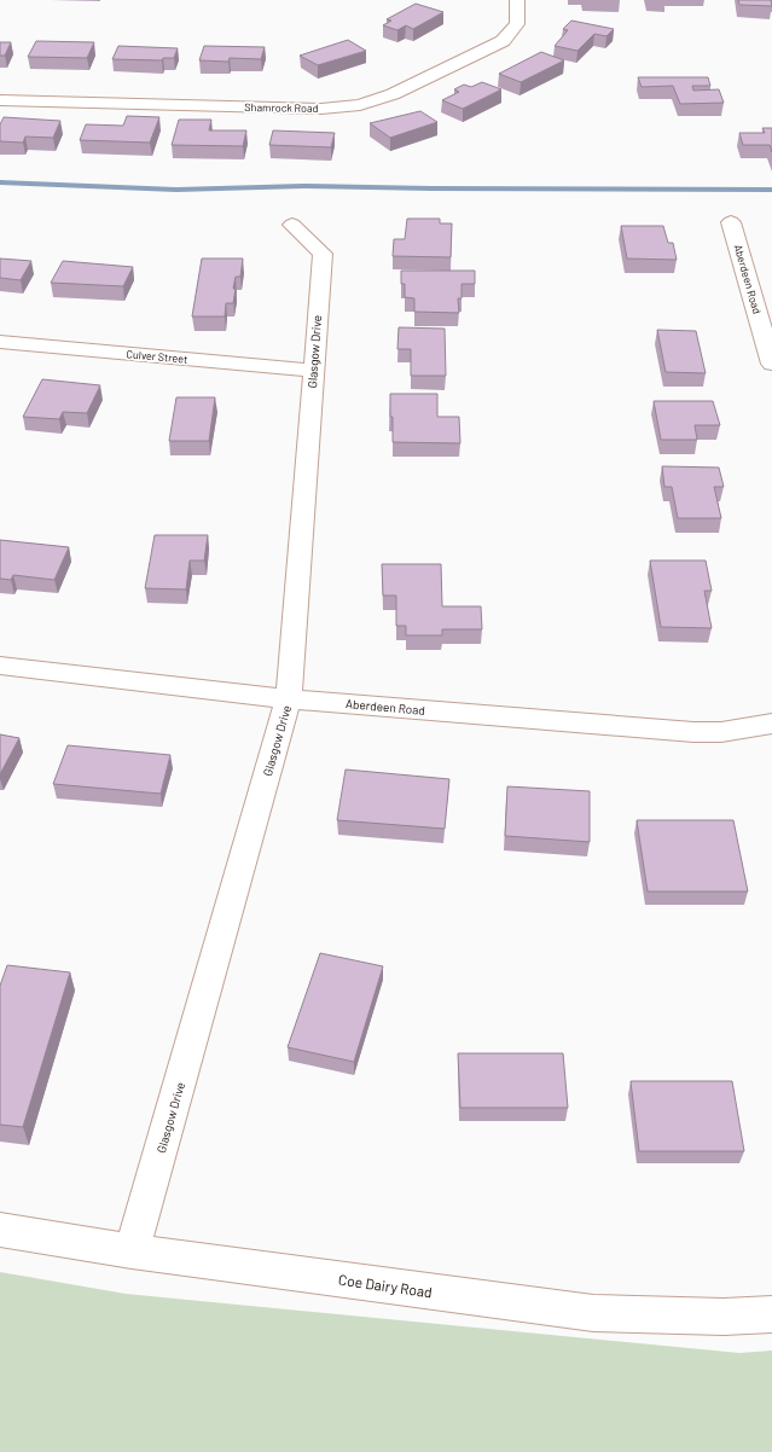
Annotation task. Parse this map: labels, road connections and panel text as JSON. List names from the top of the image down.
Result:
{
  "streets": {
    "street": [
      "Shamrock Road",
      "Aberdeen Road",
      "Glasgow Drive",
      "Culver Street",
      "Coe Dairy Road"
    ]
  },
  "crossings": [
    ["Aberdeen Road", "Glasgow Drive"],
    ["Glasgow Drive", "Culver Street"],
    ["Glasgow Drive", "Coe Dairy Road"]
  ]
}
